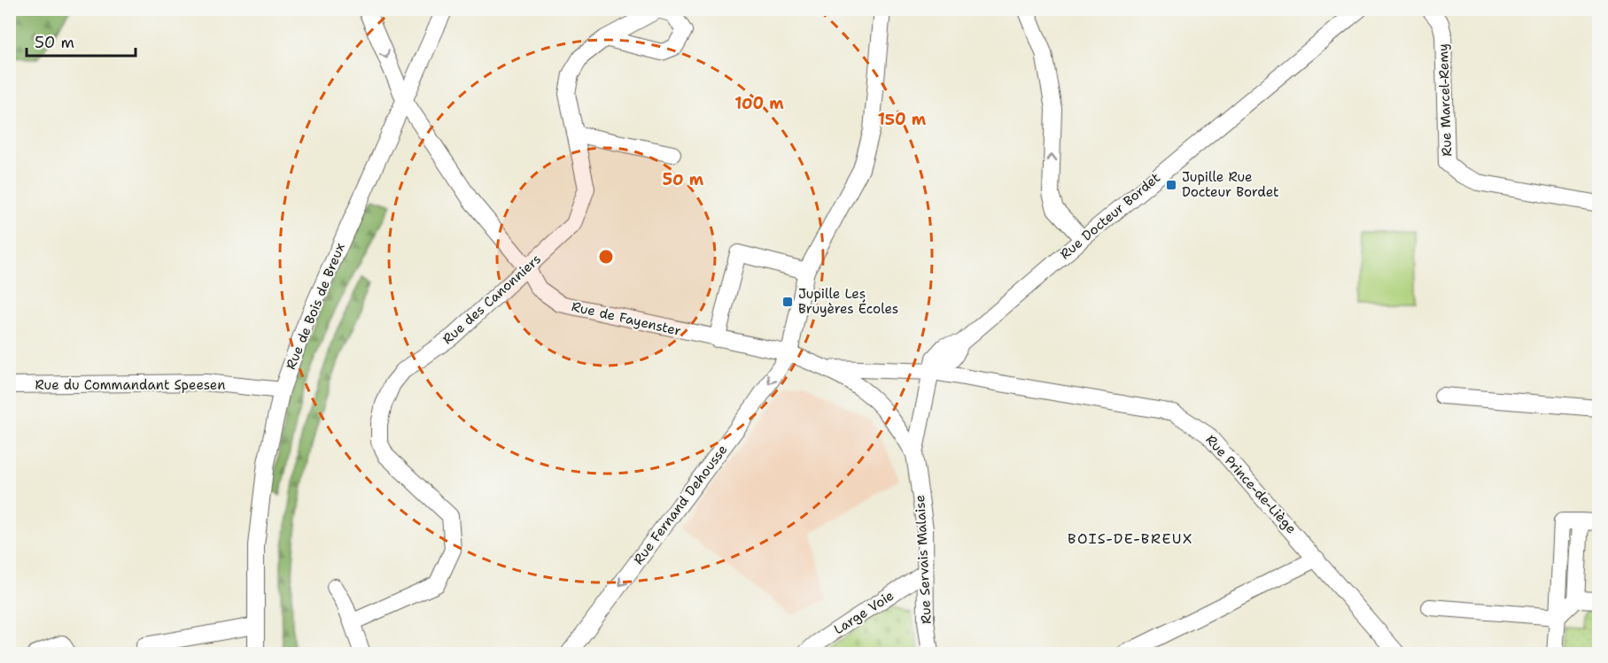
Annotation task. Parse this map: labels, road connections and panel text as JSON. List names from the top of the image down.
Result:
{
  "streets": {
    "street": [
      "Rue Marcel-Remy",
      "Rue Docteur Bordet",
      "Rue des Canonniers",
      "Rue de Bois de Breux",
      "Rue de Fayenster",
      "Rue du Commandant Speesen",
      "Rue Prince-de-Liège",
      "Rue Fernand Dehousse",
      "Rue Servais Malaise",
      "Large Voie"
    ]
  },
  "crossings": [
    ["Rue Docteur Bordet", "Rue Prince-de-Liège"],
    ["Rue Docteur Bordet", "Rue Servais Malaise"],
    ["Rue des Canonniers", "Rue de Fayenster"],
    ["Rue de Bois de Breux", "Rue de Fayenster"],
    ["Rue de Bois de Breux", "Rue du Commandant Speesen"],
    ["Rue de Fayenster", "Rue Prince-de-Liège"],
    ["Rue de Fayenster", "Rue Fernand Dehousse"],
    ["Rue de Fayenster", "Rue Servais Malaise"],
    ["Rue Prince-de-Liège", "Rue Servais Malaise"],
    ["Rue Servais Malaise", "Large Voie"]
  ],
  "one_way": ["Rue Fernand Dehousse"],
  "districts": ["BOIS-DE-BREUX"],
  "places": {
    "transit": ["Jupille Rue Docteur Bordet", "Jupille Les Bruyères Écoles"]
  },
  "scale_bar": "50 m",
  "rings": ["100 m", "150 m", "50 m"]
}
